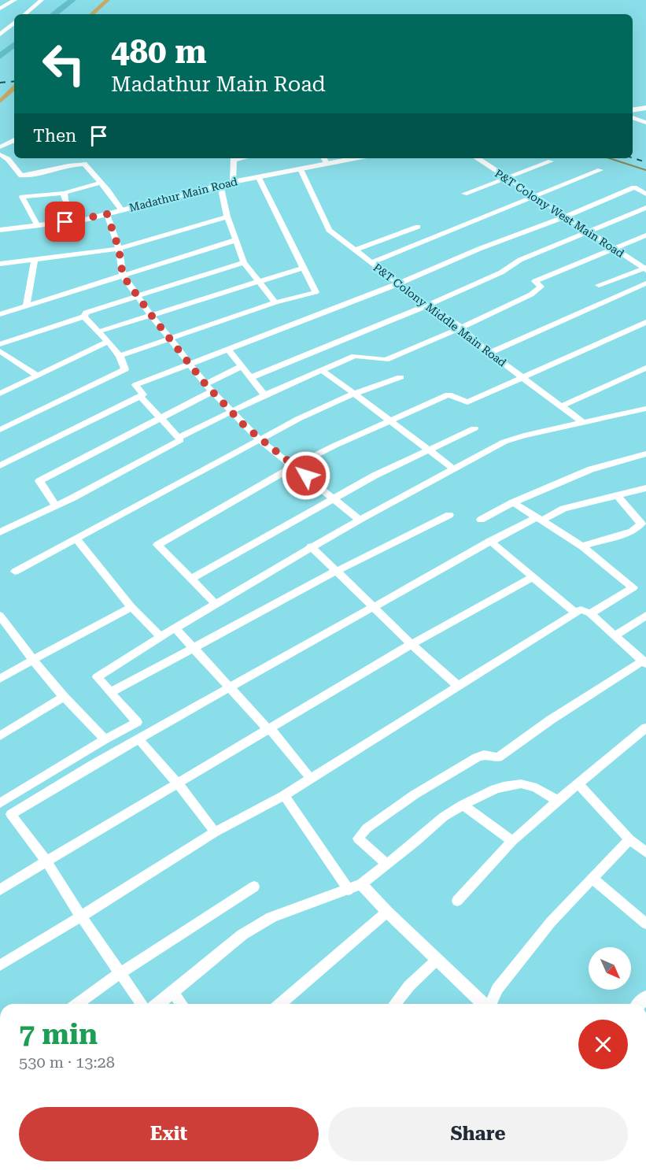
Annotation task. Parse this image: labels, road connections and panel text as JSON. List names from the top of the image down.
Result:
{
  "streets": {
    "street": ["Madathur Main Road", "P&T Colony West Main Road", "P&T Colony Middle Main Road"]
  },
  "crossings": [
    ["Madathur Main Road", "P&T Colony Middle Main Road"]
  ],
  "north": "bottom right",
  "page": {
    "turn": ["480 m", "Madathur Main Road"],
    "then": "Then",
    "heading": ["7 min", "530 m · 13:28"],
    "buttons": ["Exit", "Share"]
  }
}
